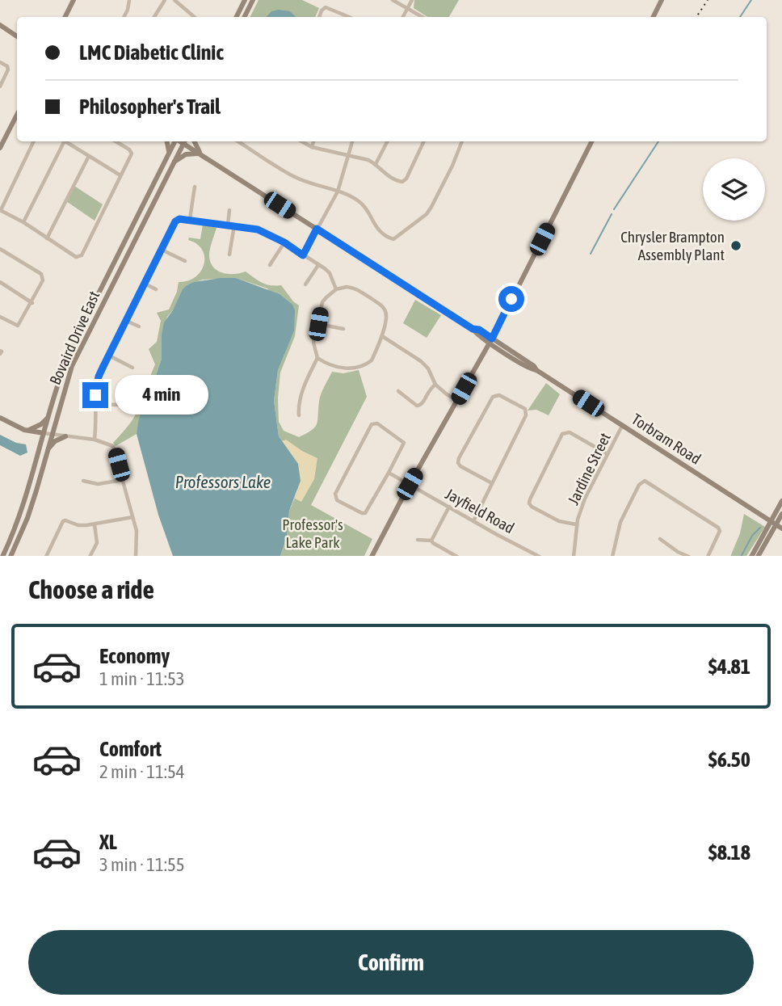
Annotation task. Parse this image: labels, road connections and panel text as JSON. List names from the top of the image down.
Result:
{
  "streets": {
    "main road": ["Bovaird Drive East", "Torbram Road"],
    "street": ["Jardine Street", "Jayfield Road"]
  },
  "crossings": [
    ["Torbram Road", "Jardine Street"]
  ],
  "water": ["Professors Lake"],
  "parks": ["Professor's Lake Park"],
  "places": ["Chrysler Brampton Assembly Plant"],
  "page": {
    "banner": ["LMC Diabetic Clinic", "Philosopher's Trail"],
    "bubble": "4 min",
    "heading": "Choose a ride",
    "list": [
      {
        "name": "Economy",
        "note": "1 min · 11:53",
        "value": "$4.81"
      },
      {
        "name": "Comfort",
        "note": "2 min · 11:54",
        "value": "$6.50"
      },
      {
        "name": "XL",
        "note": "3 min · 11:55",
        "value": "$8.18"
      }
    ],
    "buttons": "Confirm"
  }
}
